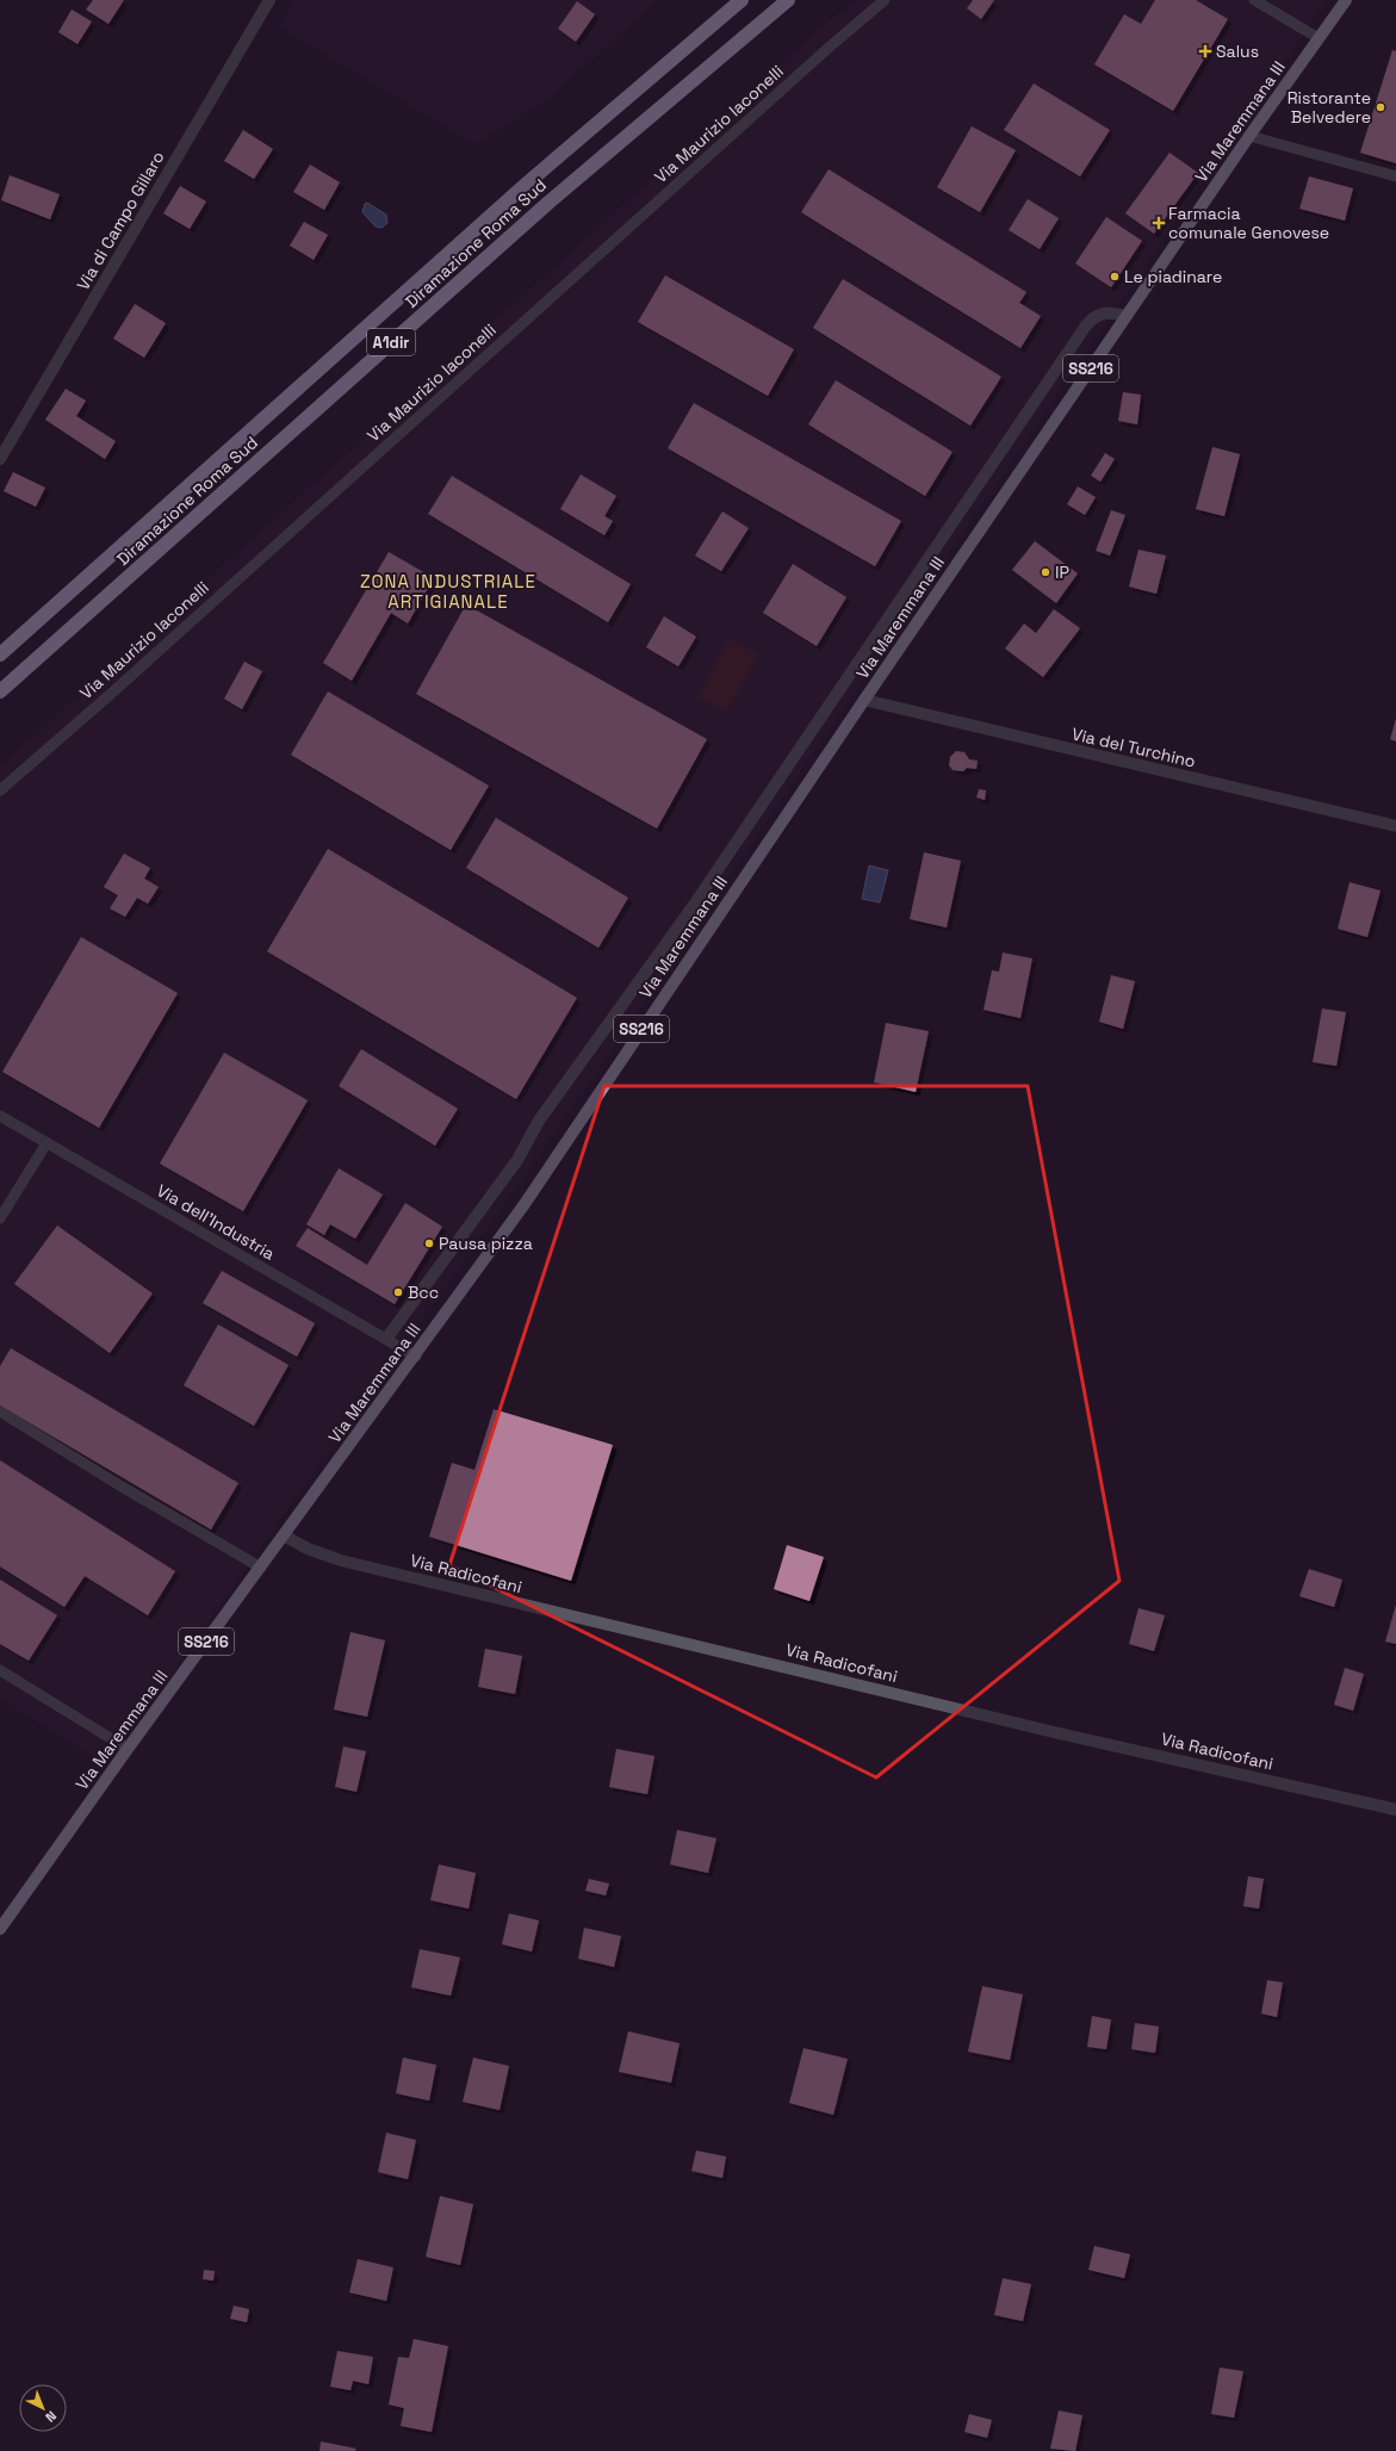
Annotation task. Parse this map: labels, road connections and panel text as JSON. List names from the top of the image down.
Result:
{
  "streets": {
    "highway": ["Diramazione Roma Sud", "A1dir"],
    "main road": ["Via Maremmana III", "SS216"],
    "street": ["Via di Campo Gillaro", "Via del Turchino", "Via Radicofani"],
    "lane": ["Via Maurizio Iaconelli", "Via dell'Industria"]
  },
  "crossings": [
    ["Via Maremmana III", "Via del Turchino"],
    ["Via Maremmana III", "Via dell'Industria"],
    ["Via Maremmana III", "Via Radicofani"]
  ],
  "districts": ["ZONA INDUSTRIALE ARTIGIANALE"],
  "places": {
    "health": ["Salus", "Farmacia comunale Genovese"],
    "other": [
      "Ristorante Belvedere",
      "Le piadinare",
      "IP",
      "Pausa pizza",
      "Bcc"
    ]
  },
  "north": "bottom right"
}
